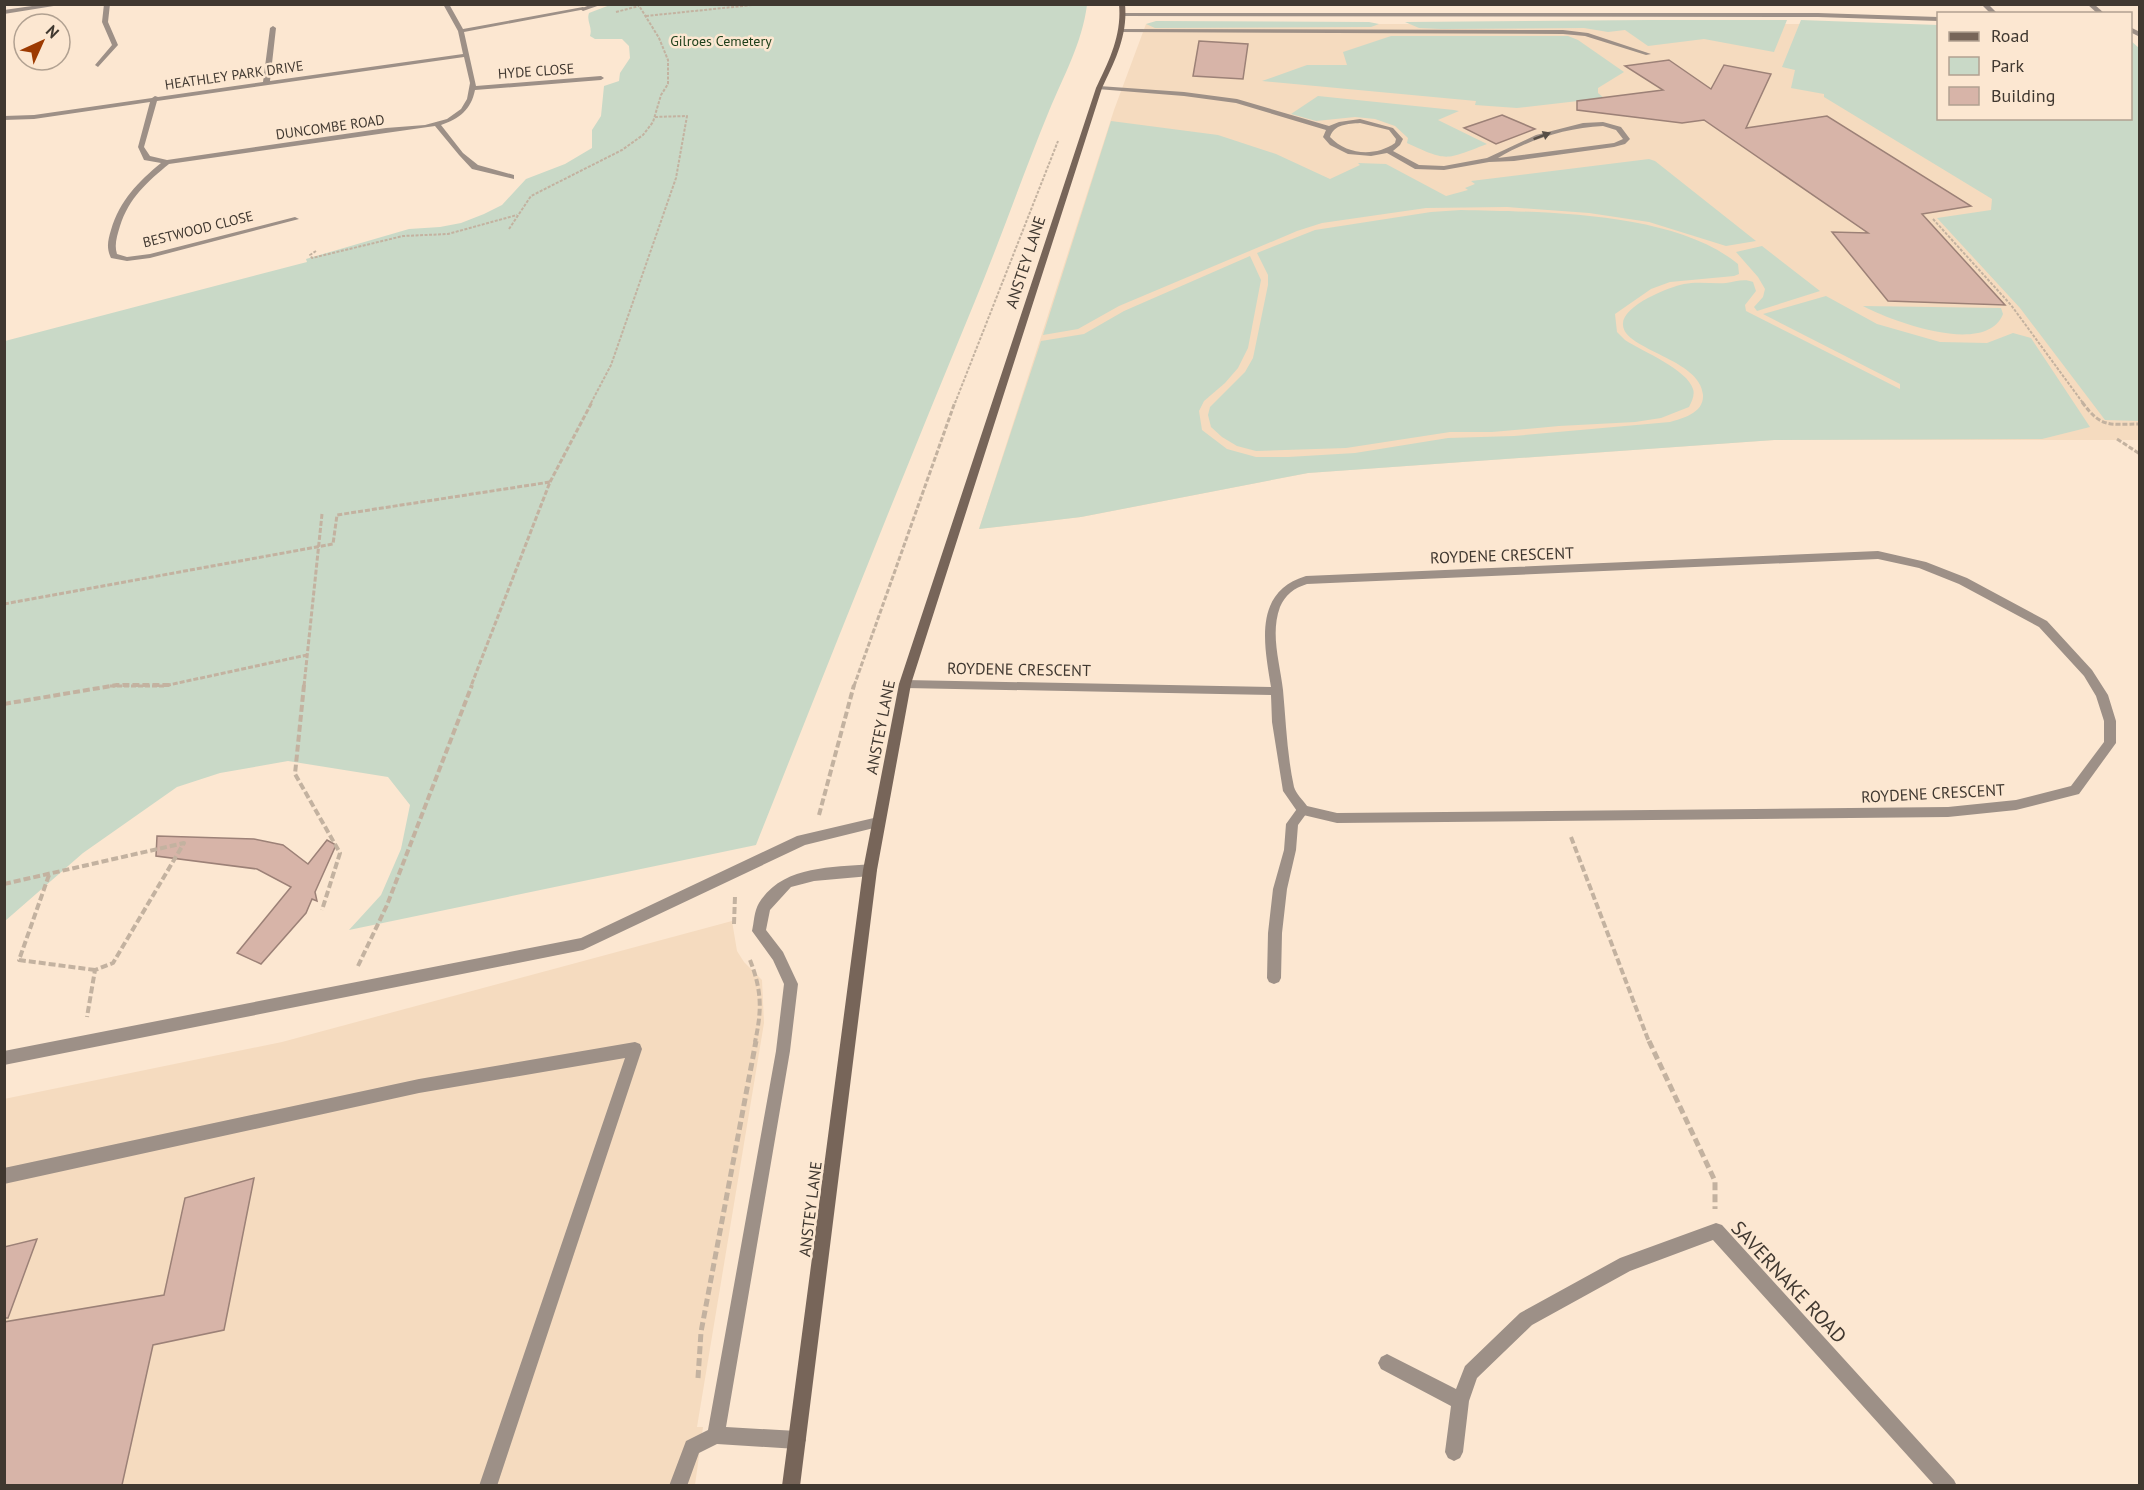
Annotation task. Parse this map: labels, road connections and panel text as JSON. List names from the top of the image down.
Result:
{
  "streets": {
    "main road": ["ANSTEY LANE"],
    "street": [
      "HYDE CLOSE",
      "HEATHLEY PARK DRIVE",
      "DUNCOMBE ROAD",
      "BESTWOOD CLOSE",
      "ROYDENE CRESCENT",
      "SAVERNAKE ROAD"
    ]
  },
  "crossings": [
    ["HYDE CLOSE", "DUNCOMBE ROAD"],
    ["DUNCOMBE ROAD", "BESTWOOD CLOSE"],
    ["ANSTEY LANE", "ROYDENE CRESCENT"]
  ],
  "parks": ["Gilroes Cemetery"],
  "legend": ["Road", "Park", "Building"],
  "north": "top right"
}
